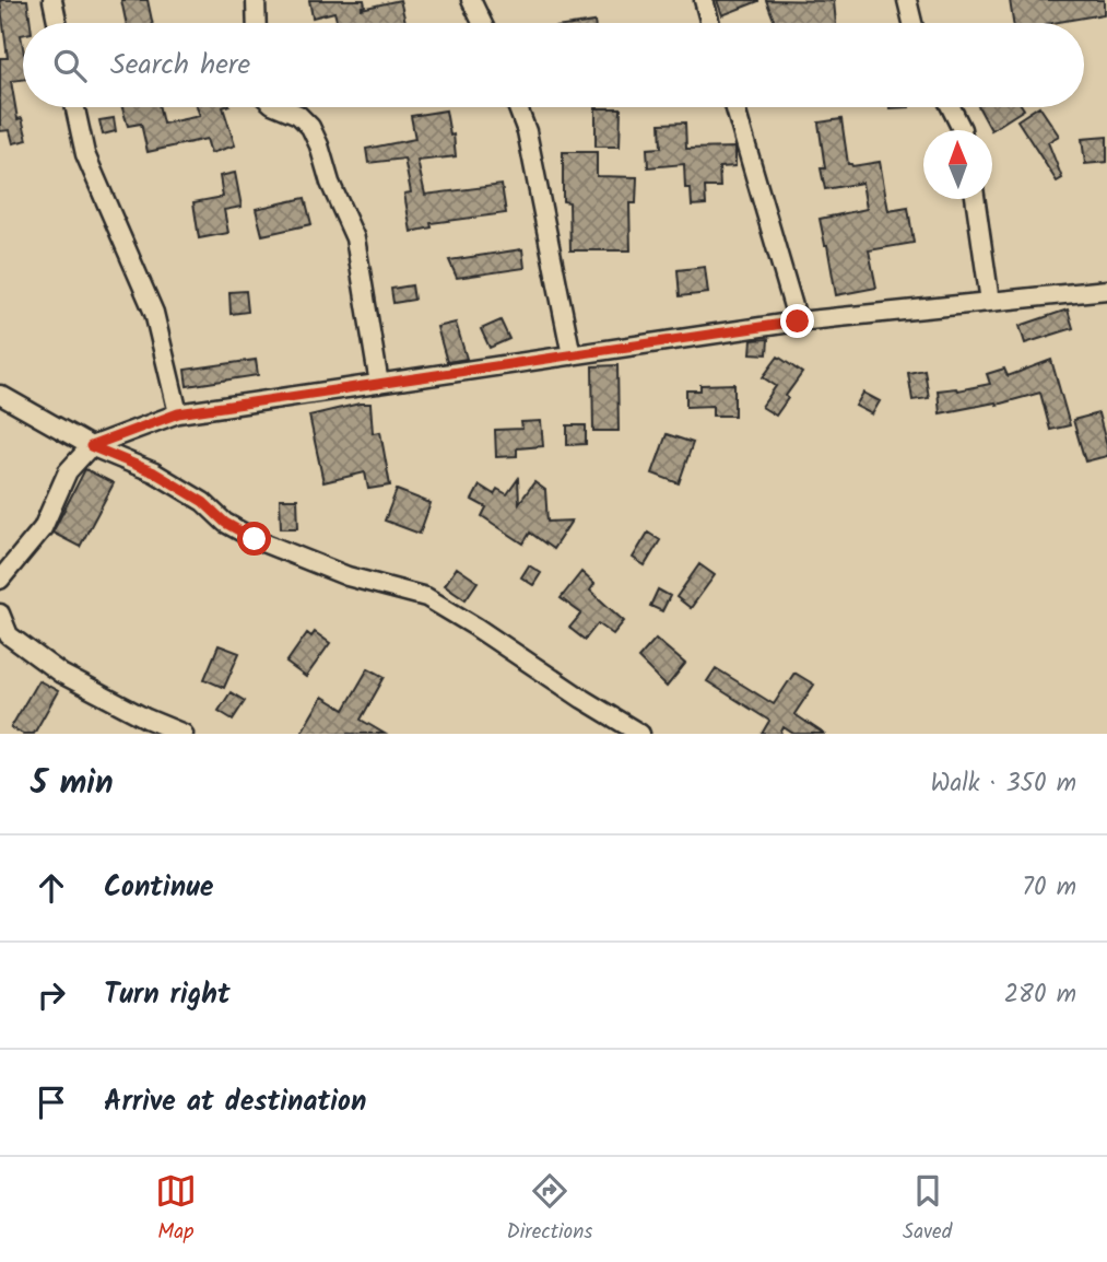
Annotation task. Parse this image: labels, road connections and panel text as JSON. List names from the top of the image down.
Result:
{
  "north": "top",
  "page": {
    "search": "Search here",
    "heading": ["5 min", "Walk · 350 m"],
    "list": [
      ["Continue", "70 m"],
      ["Turn right", "280 m"],
      "Arrive at destination"
    ],
    "nav": ["Map", "Directions", "Saved"]
  }
}
